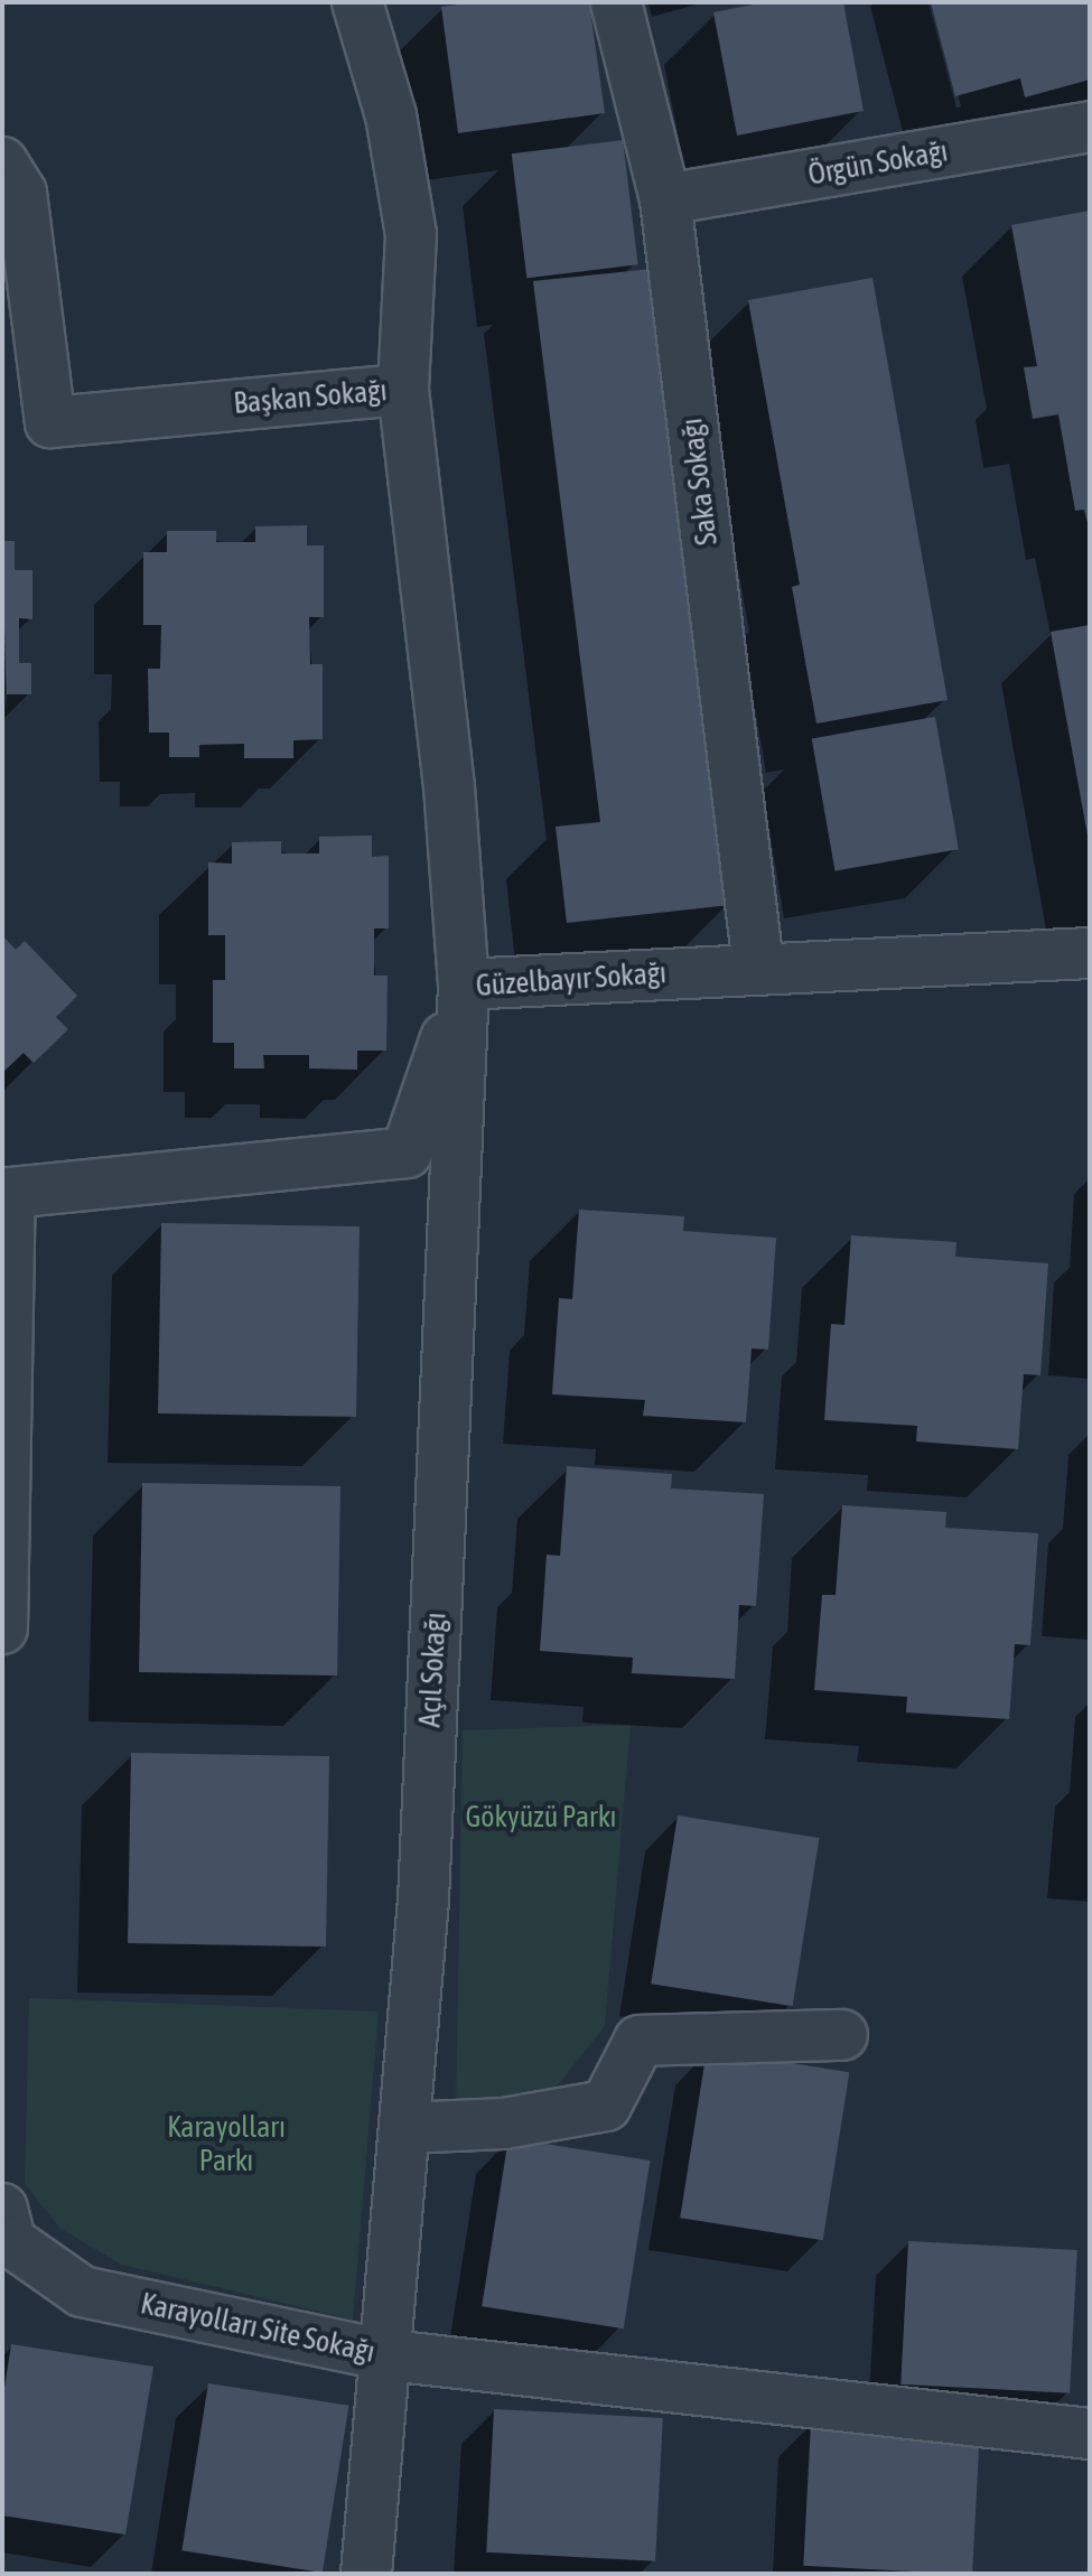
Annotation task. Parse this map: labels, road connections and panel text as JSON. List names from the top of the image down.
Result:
{
  "streets": {
    "street": [
      "Örgün Sokağı",
      "Başkan Sokağı",
      "Saka Sokağı",
      "Güzelbayır Sokağı",
      "Açıl Sokağı",
      "Karayolları Site Sokağı"
    ]
  },
  "crossings": [
    ["Örgün Sokağı", "Saka Sokağı"],
    ["Başkan Sokağı", "Güzelbayır Sokağı"],
    ["Başkan Sokağı", "Açıl Sokağı"],
    ["Saka Sokağı", "Güzelbayır Sokağı"],
    ["Güzelbayır Sokağı", "Açıl Sokağı"],
    ["Açıl Sokağı", "Karayolları Site Sokağı"]
  ],
  "parks": ["Gökyüzü Parkı", "Karayolları Parkı"]
}
